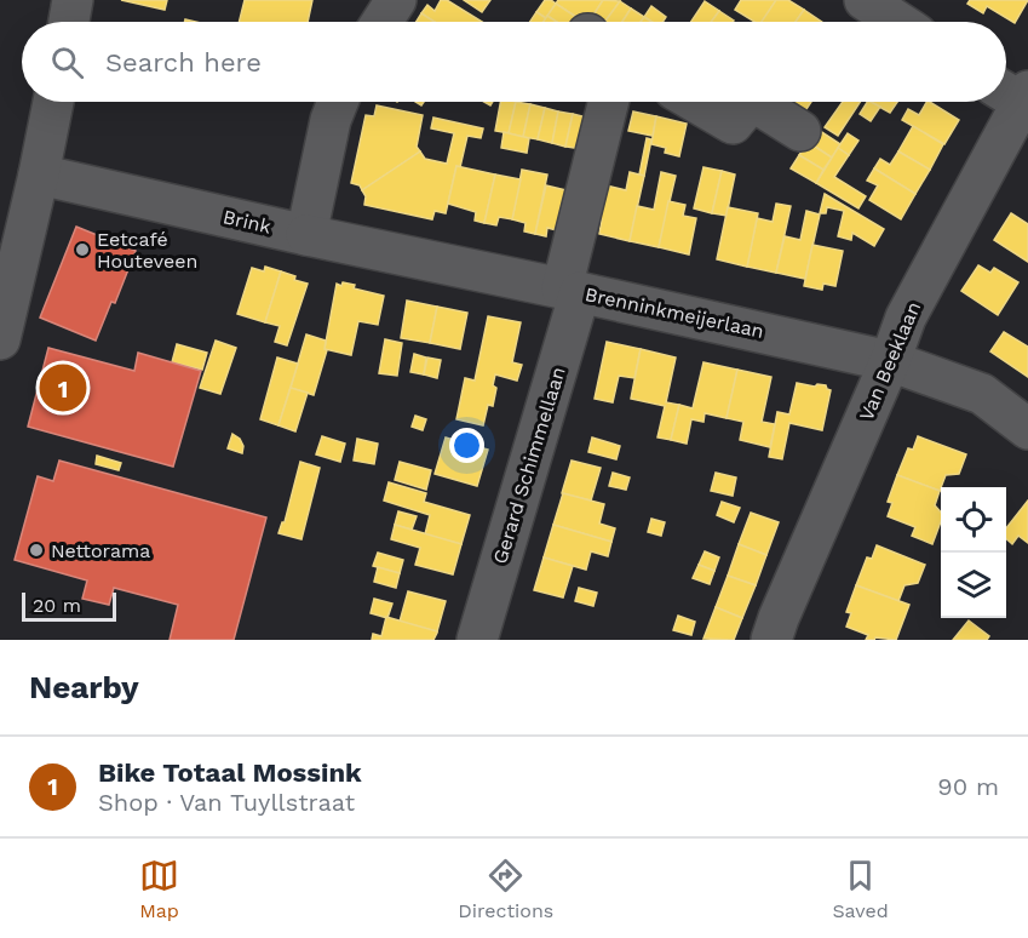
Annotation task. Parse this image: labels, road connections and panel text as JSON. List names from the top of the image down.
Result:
{
  "streets": {
    "street": [
      "Brink",
      "Brenninkmeijerlaan",
      "Van Beeklaan",
      "Gerard Schimmellaan"
    ]
  },
  "crossings": [
    ["Brink", "Brenninkmeijerlaan"],
    ["Brenninkmeijerlaan", "Van Beeklaan"],
    ["Brenninkmeijerlaan", "Gerard Schimmellaan"]
  ],
  "places": ["Eetcafé Houteveen", "Nettorama"],
  "scale_bar": "20 m",
  "page": {
    "search": "Search here",
    "pins": "1",
    "scale": "20 m",
    "heading": "Nearby",
    "list": [
      {
        "mark": "1",
        "name": "Bike Totaal Mossink",
        "note": "Shop · Van Tuyllstraat",
        "value": "90 m"
      }
    ],
    "nav": ["Map", "Directions", "Saved"]
  }
}
